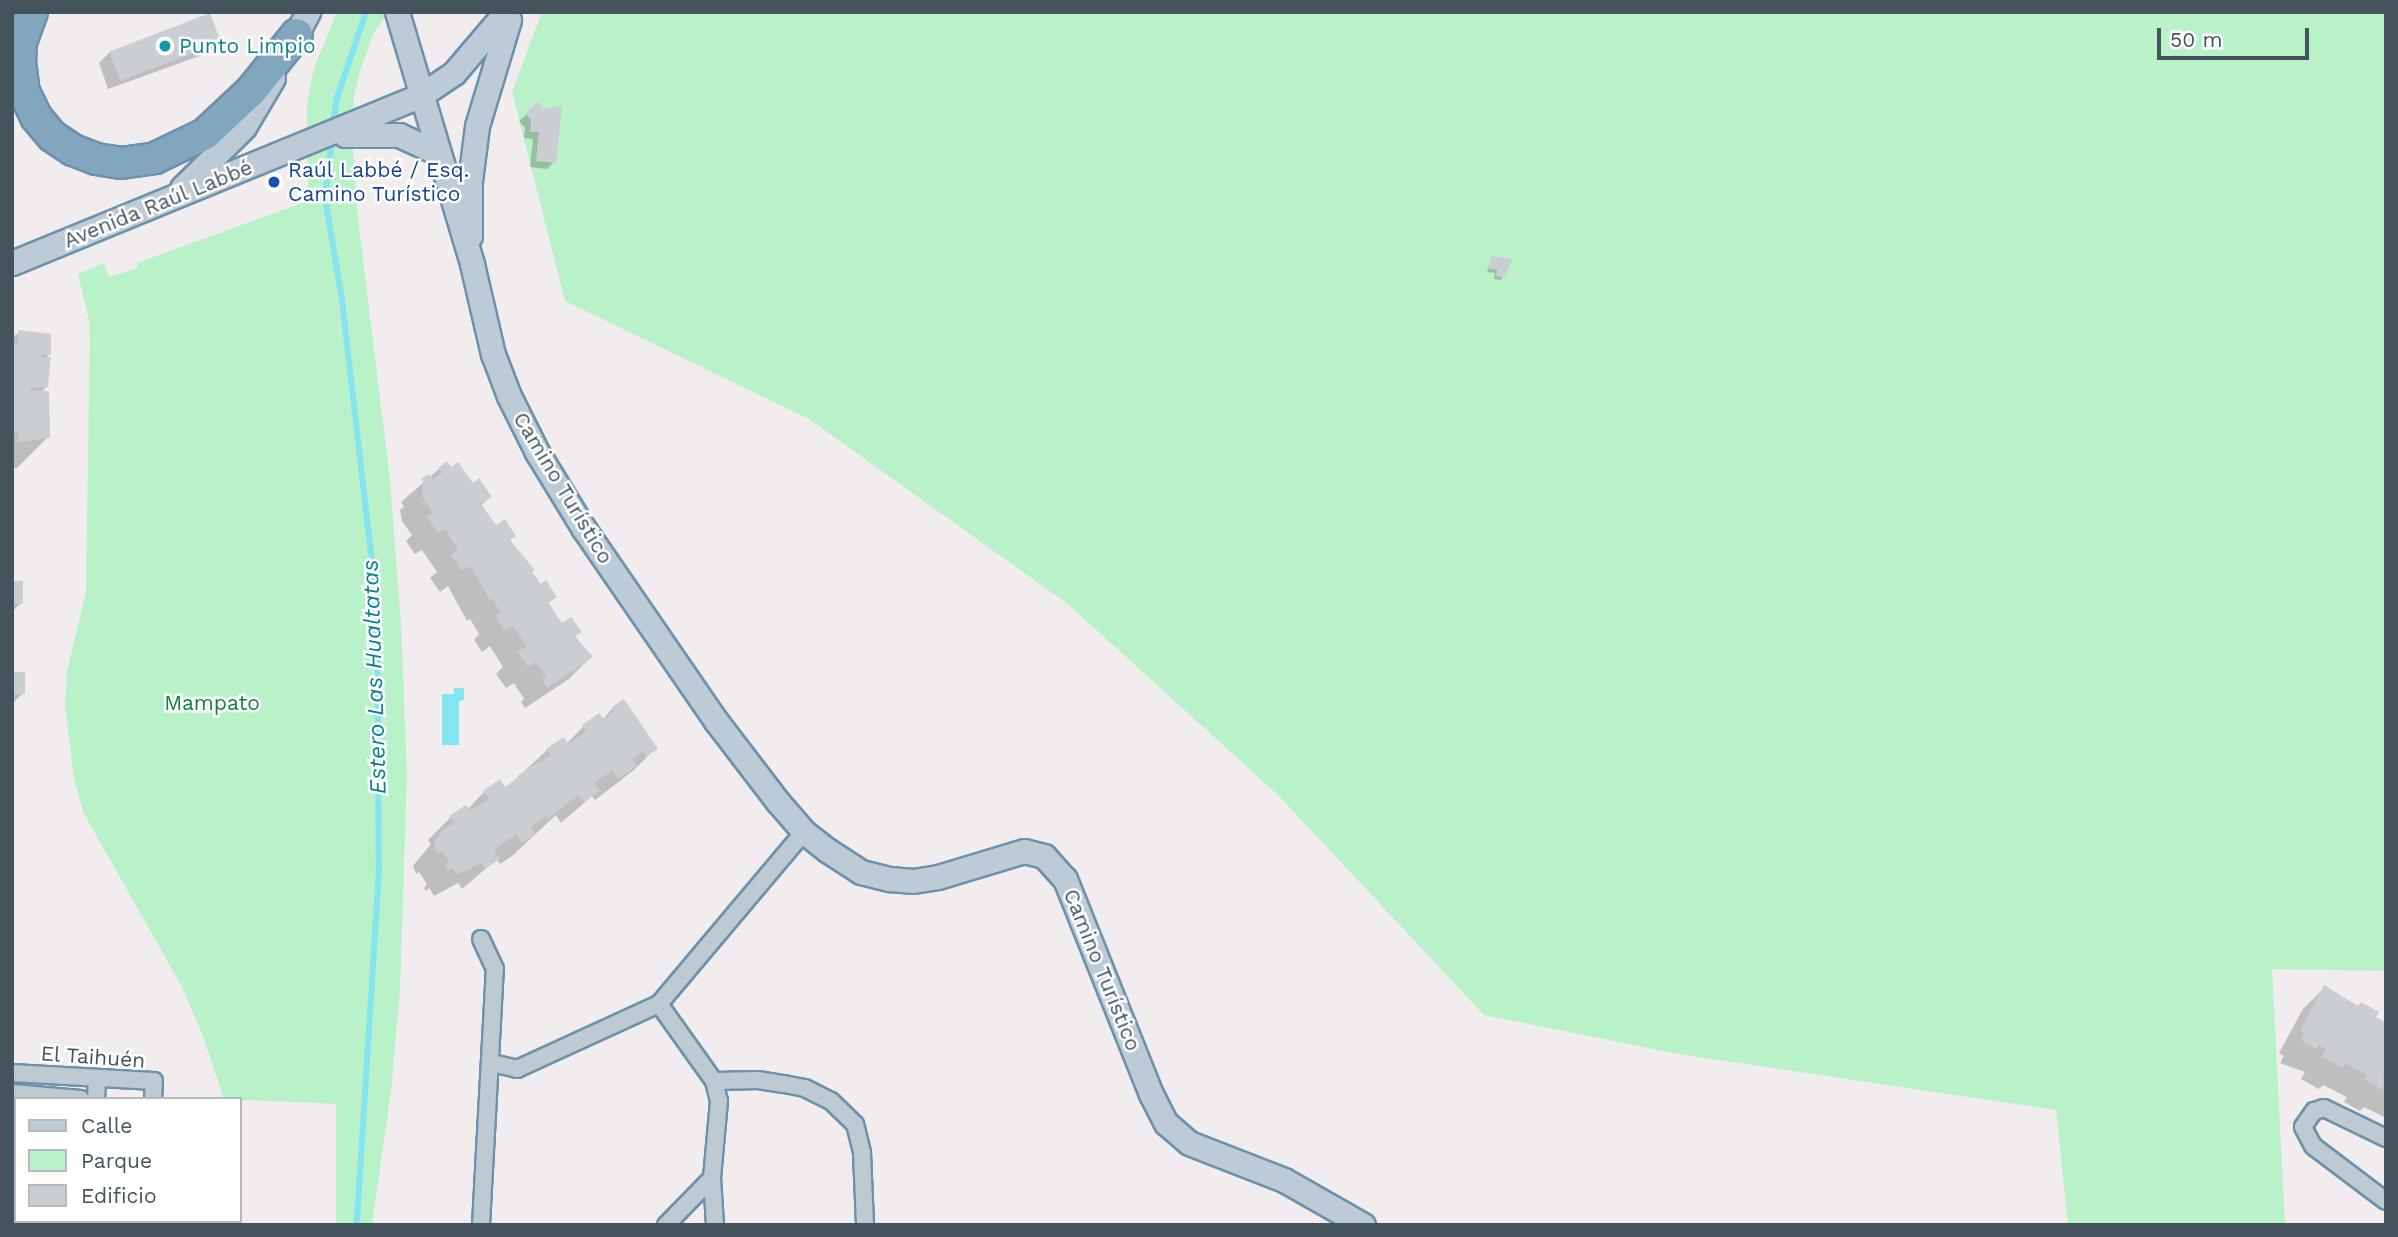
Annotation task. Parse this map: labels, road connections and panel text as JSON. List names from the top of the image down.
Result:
{
  "streets": {
    "main road": ["Avenida Raúl Labbé", "Camino Turístico"],
    "street": ["El Taihuén"]
  },
  "crossings": [
    ["Avenida Raúl Labbé", "Camino Turístico"]
  ],
  "water": ["Estero Las Hualtatas"],
  "parks": ["Mampato"],
  "places": ["Punto Limpio", "Raúl Labbé / Esq. Camino Turístico"],
  "legend": ["Calle", "Parque", "Edificio"],
  "scale_bar": "50 m"
}
